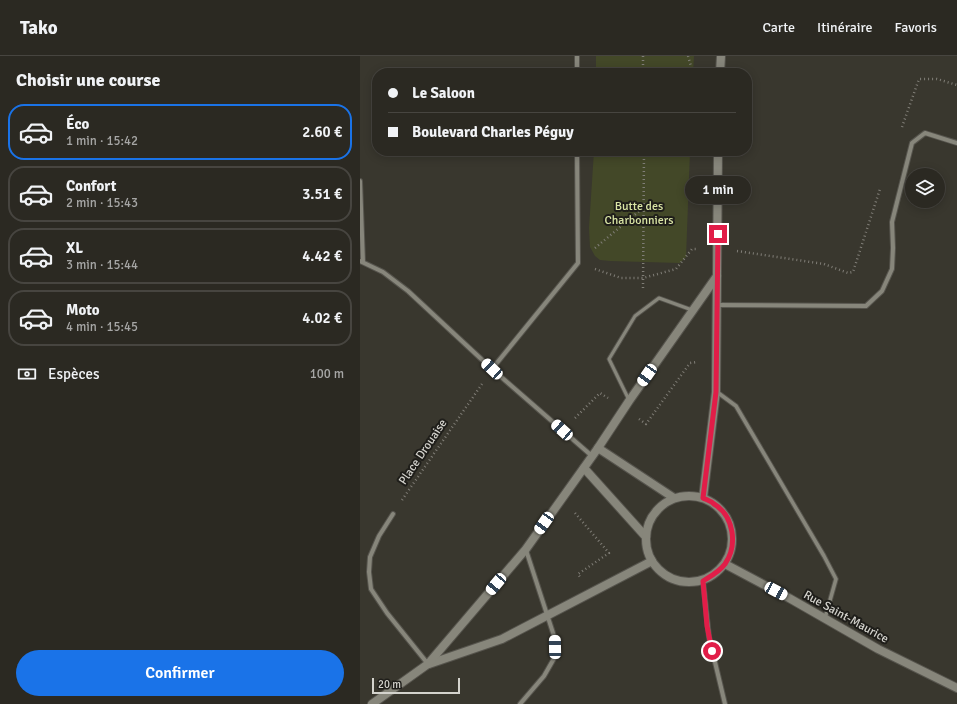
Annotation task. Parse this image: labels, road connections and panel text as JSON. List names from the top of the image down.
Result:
{
  "streets": {
    "main road": ["Rue Saint-Maurice"],
    "path": ["Place Drouaise"]
  },
  "parks": ["Butte des Charbonniers"],
  "scale_bar": "20 m",
  "page": {
    "header": "Tako",
    "nav": ["Carte", "Itinéraire", "Favoris"],
    "heading": "Choisir une course",
    "banner": ["Le Saloon", "Boulevard Charles Péguy"],
    "list": [
      {
        "name": "Éco",
        "note": "1 min · 15:42",
        "value": "2.60 €"
      },
      {
        "name": "Confort",
        "note": "2 min · 15:43",
        "value": "3.51 €"
      },
      {
        "name": "XL",
        "note": "3 min · 15:44",
        "value": "4.42 €"
      },
      {
        "name": "Moto",
        "note": "4 min · 15:45",
        "value": "4.02 €"
      }
    ],
    "bubble": "1 min",
    "pay": ["Espèces", "100 m"],
    "buttons": "Confirmer",
    "scale": "20 m"
  }
}
